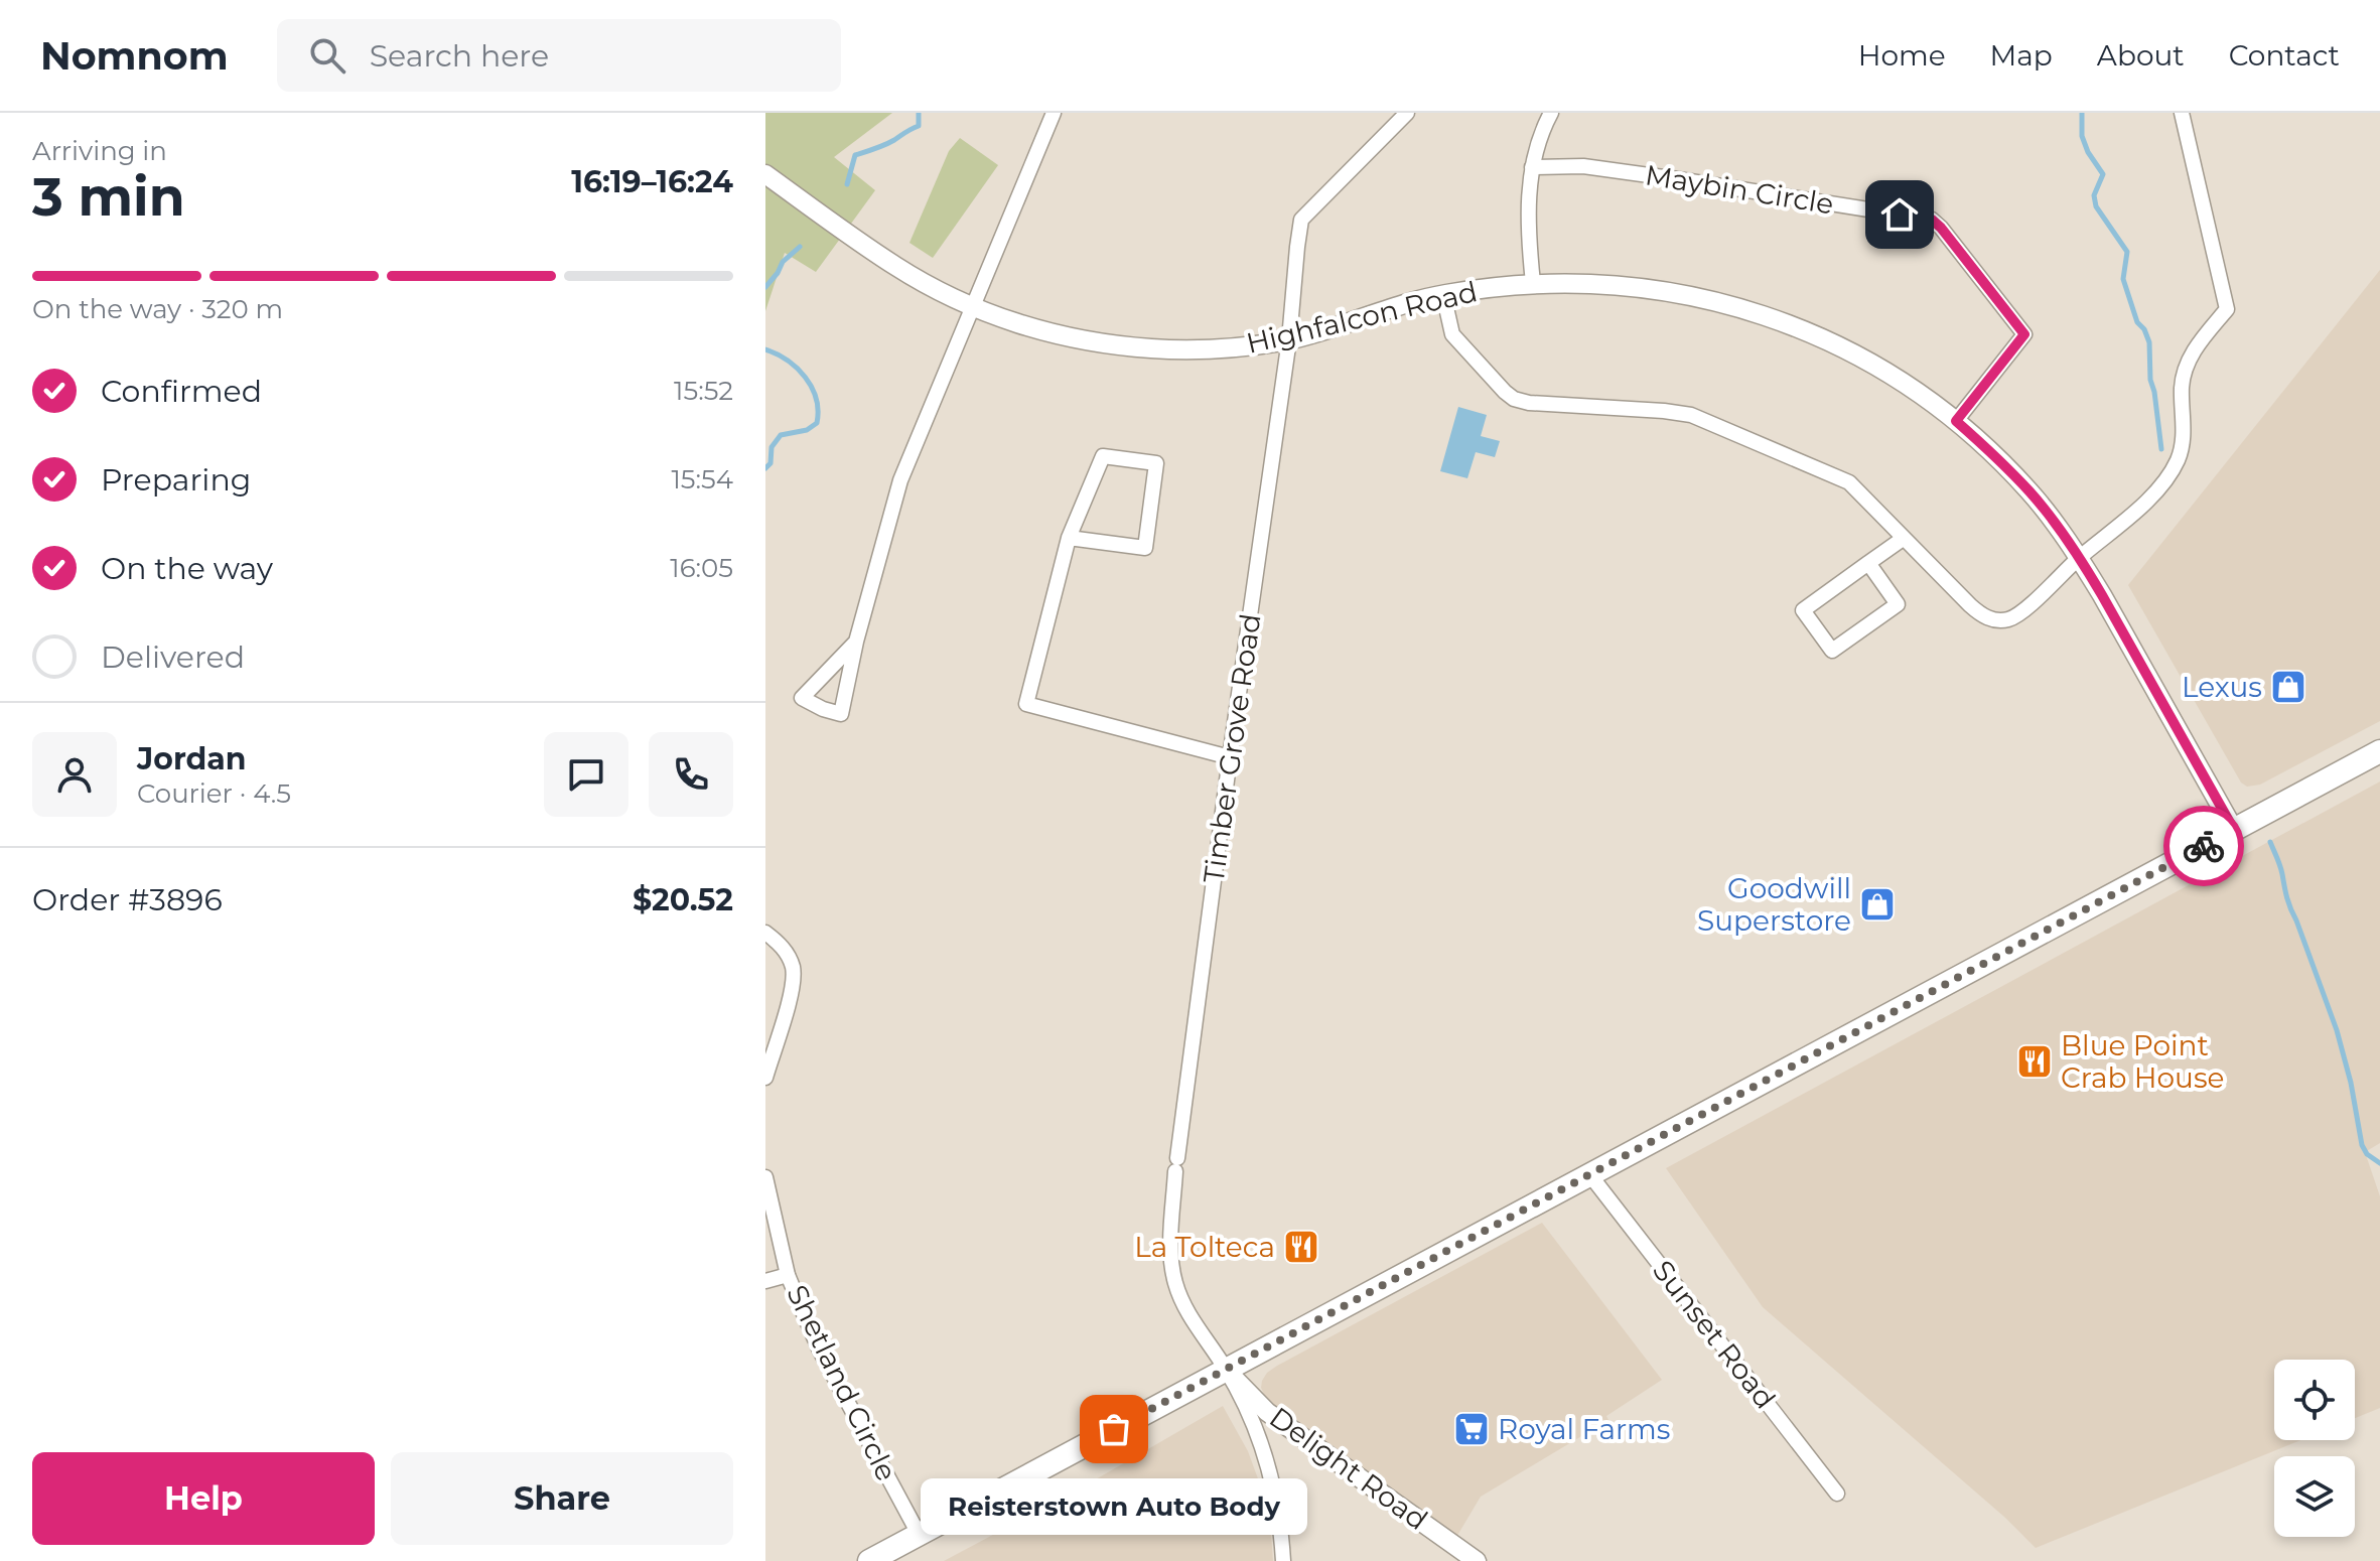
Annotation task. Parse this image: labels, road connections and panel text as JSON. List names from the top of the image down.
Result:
{
  "streets": {
    "street": [
      "Maybin Circle",
      "Highfalcon Road",
      "Timber Grove Road",
      "Sunset Road",
      "Shetland Circle",
      "Delight Road"
    ]
  },
  "crossings": [
    ["Maybin Circle", "Highfalcon Road"],
    ["Highfalcon Road", "Timber Grove Road"],
    ["Timber Grove Road", "Delight Road"]
  ],
  "places": {
    "shop": ["Lexus", "Goodwill Superstore"],
    "restaurant": ["Blue Point Crab House", "La Tolteca"],
    "other": ["Reisterstown Auto Body"],
    "supermarket": ["Royal Farms"]
  },
  "page": {
    "header": "Nomnom",
    "search": "Search here",
    "nav": [
      "Home",
      "Map",
      "About",
      "Contact"
    ],
    "heading": ["3 min", "Arriving in", "16:19–16:24"],
    "panel": [
      "Jordan",
      "Courier · 4.5",
      "Order #3896",
      "$20.52"
    ],
    "bar": "On the way · 320 m",
    "list": [
      ["Confirmed", "15:52"],
      ["Preparing", "15:54"],
      ["On the way", "16:05"],
      "Delivered"
    ],
    "buttons": ["Help", "Share"],
    "bubble": "Reisterstown Auto Body"
  }
}
